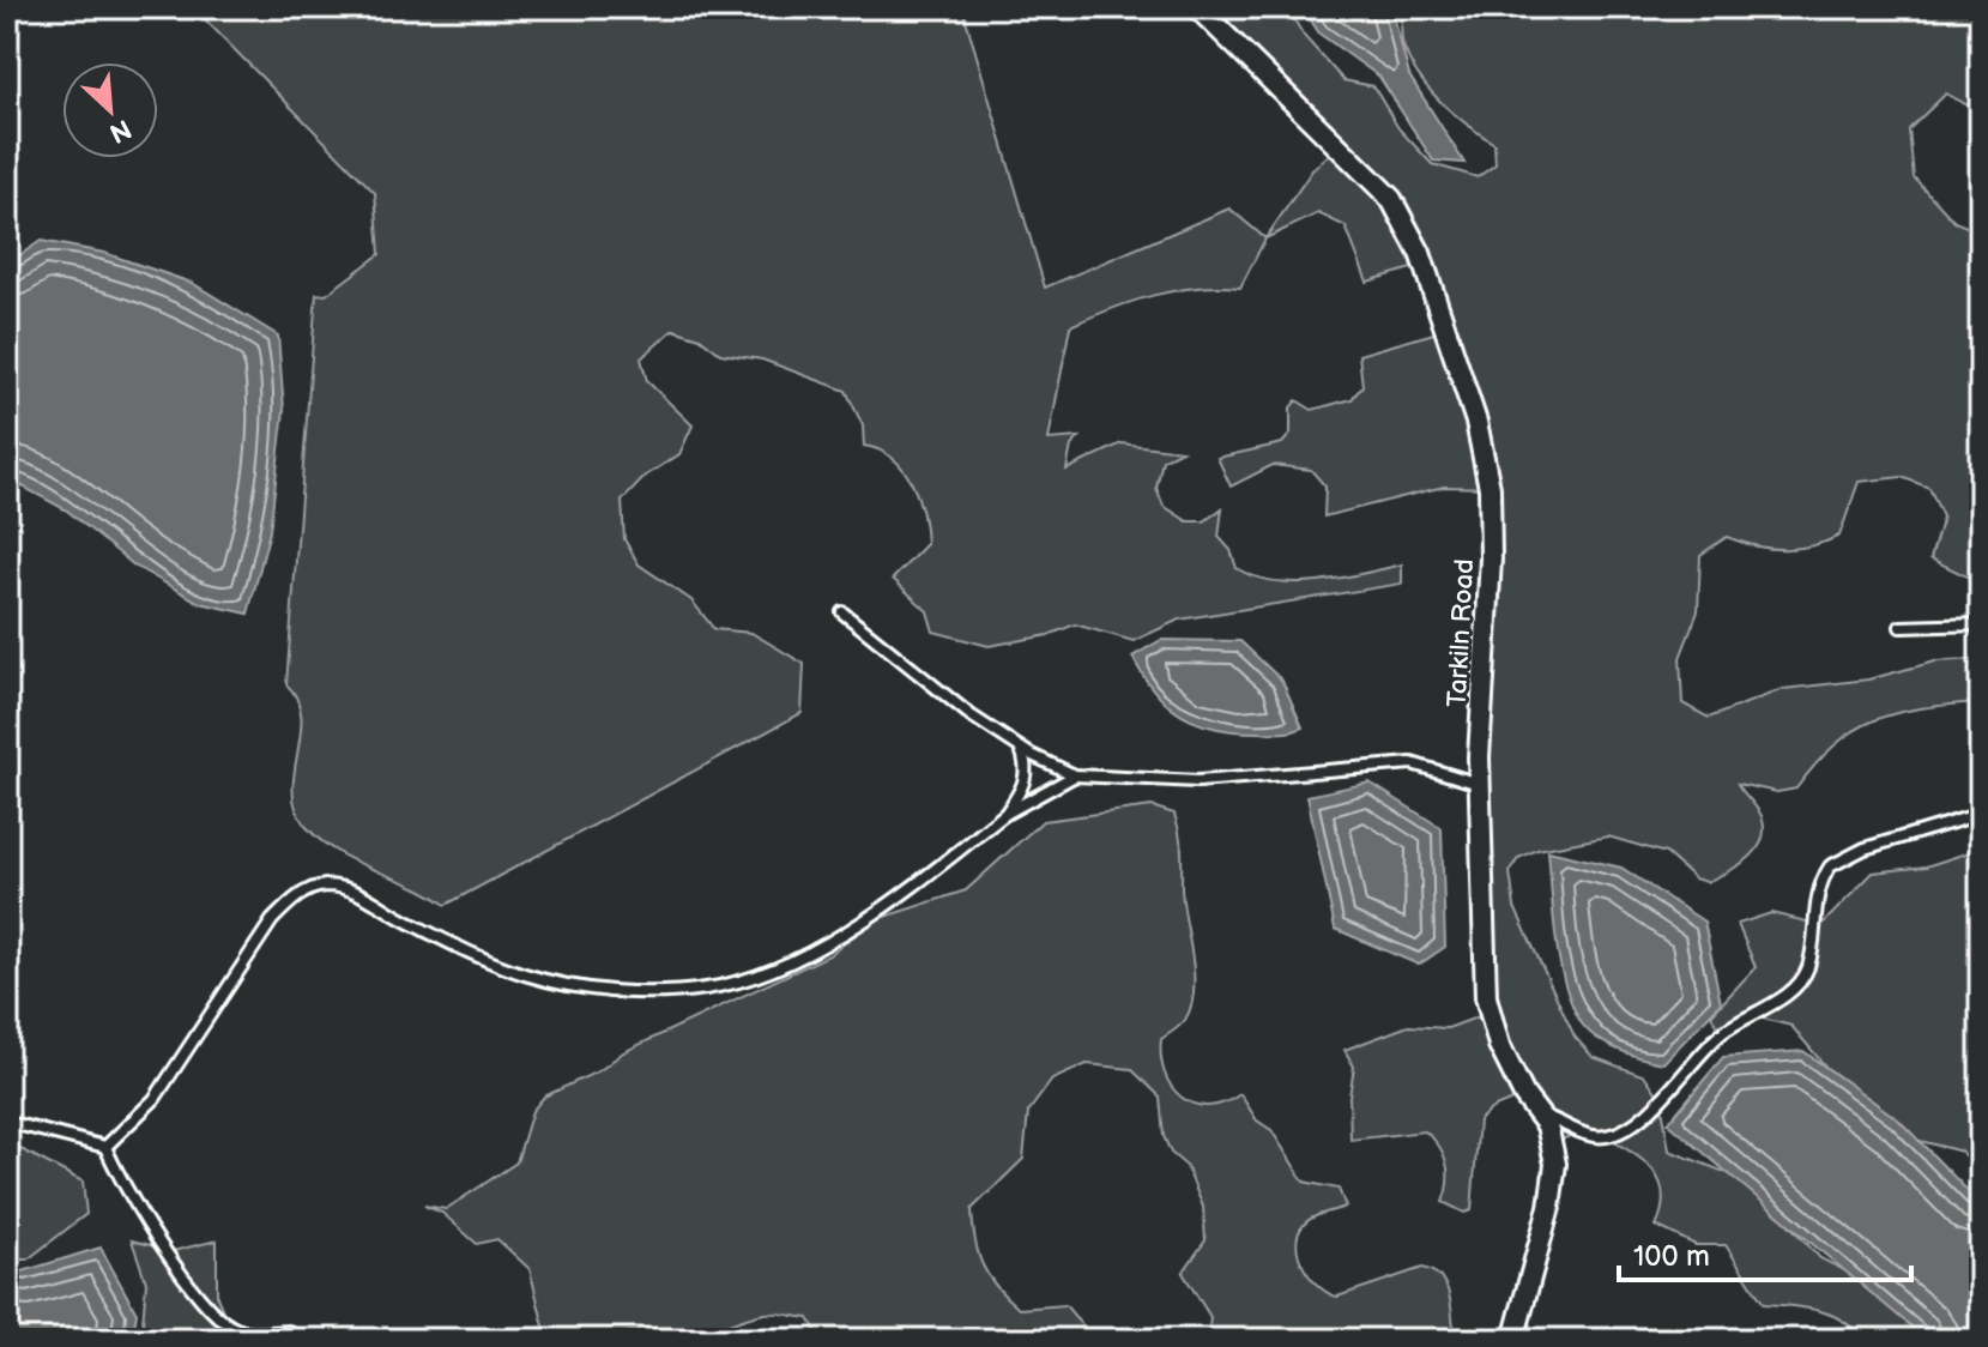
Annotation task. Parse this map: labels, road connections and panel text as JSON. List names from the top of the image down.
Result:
{
  "streets": {
    "street": ["Tarkiln Road"]
  },
  "scale_bar": "100 m",
  "north": "bottom right"
}
